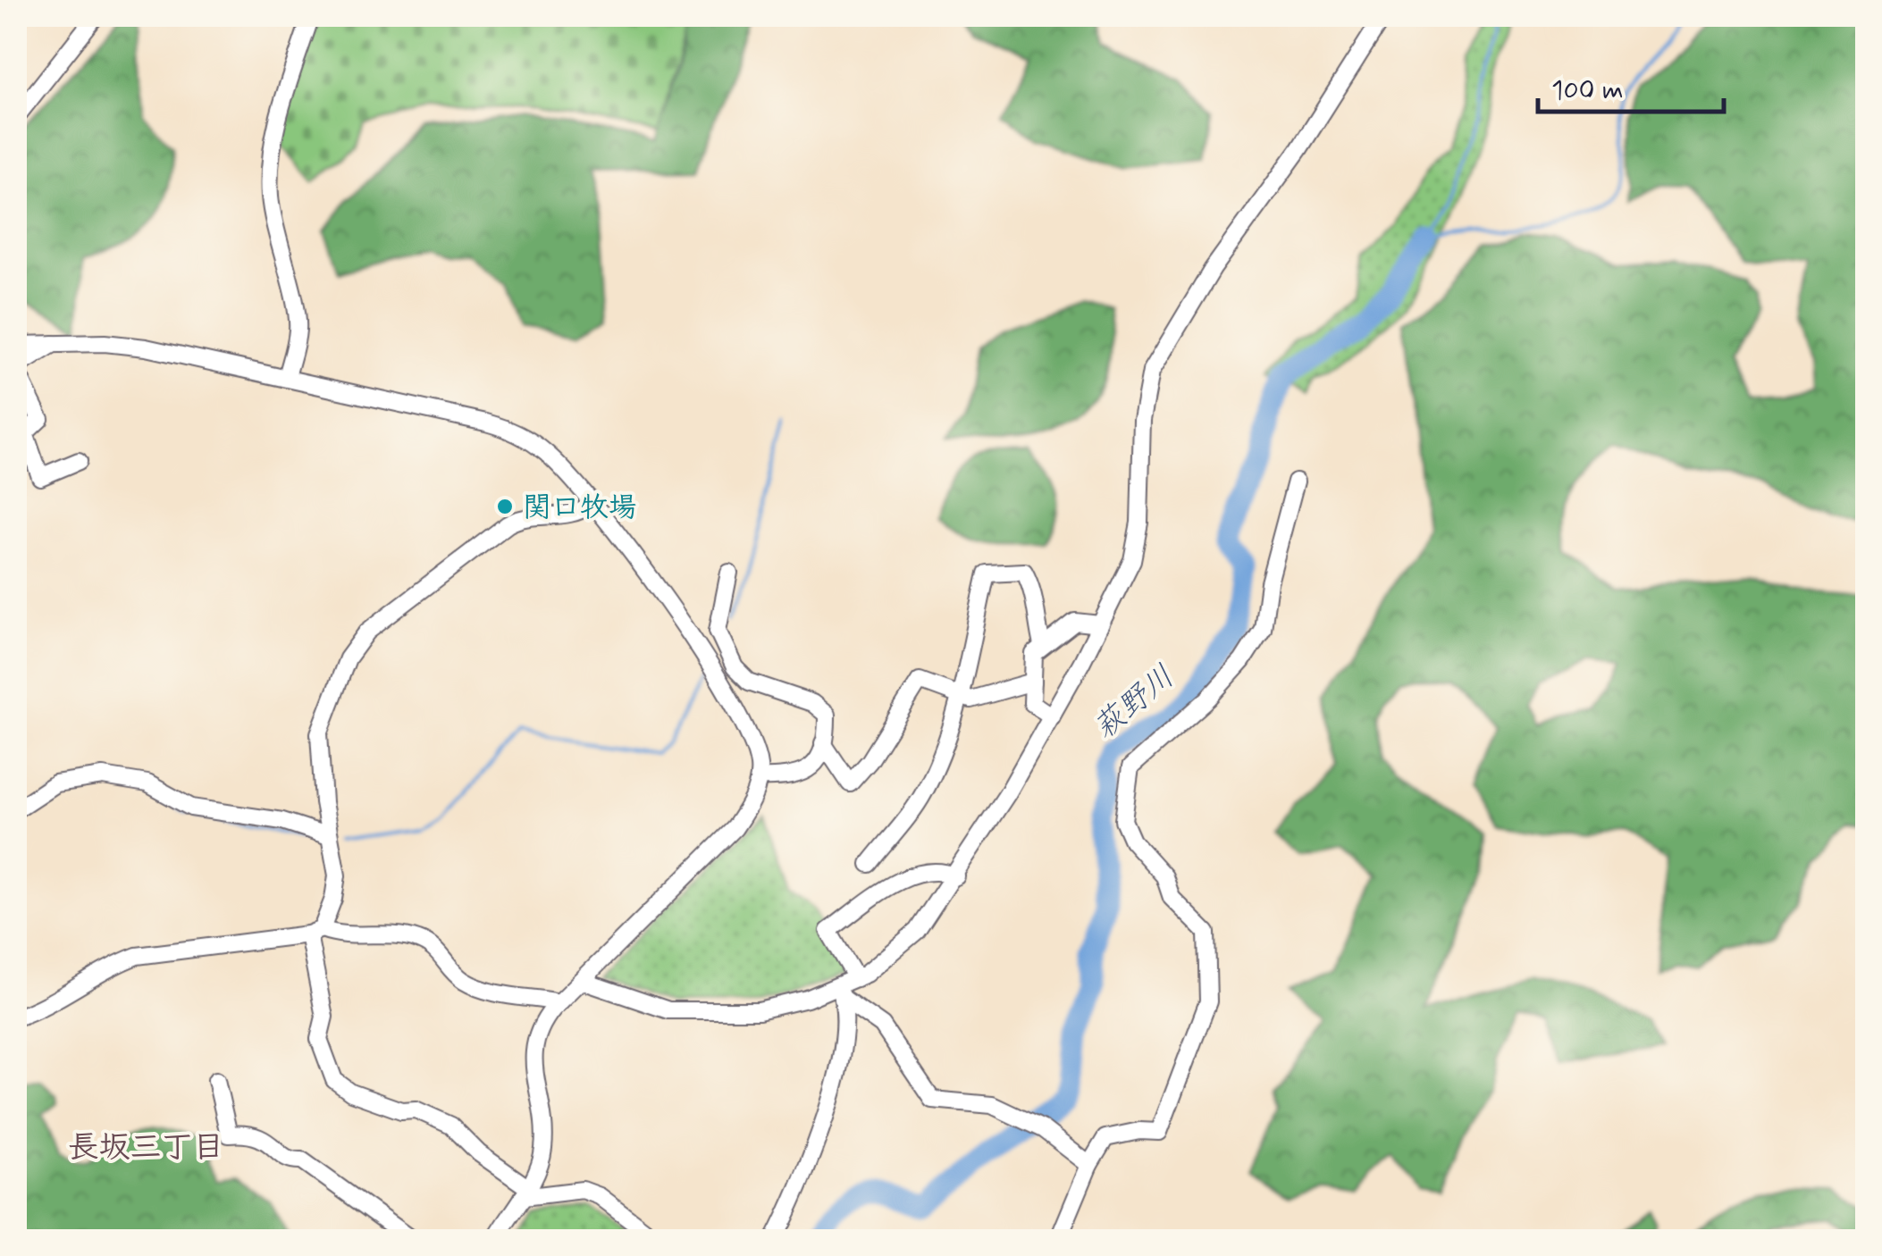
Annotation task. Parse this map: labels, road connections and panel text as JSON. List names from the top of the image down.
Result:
{
  "districts": ["長坂三丁目"],
  "water": ["萩野川"],
  "places": ["関口牧場"],
  "scale_bar": "100 m"
}
